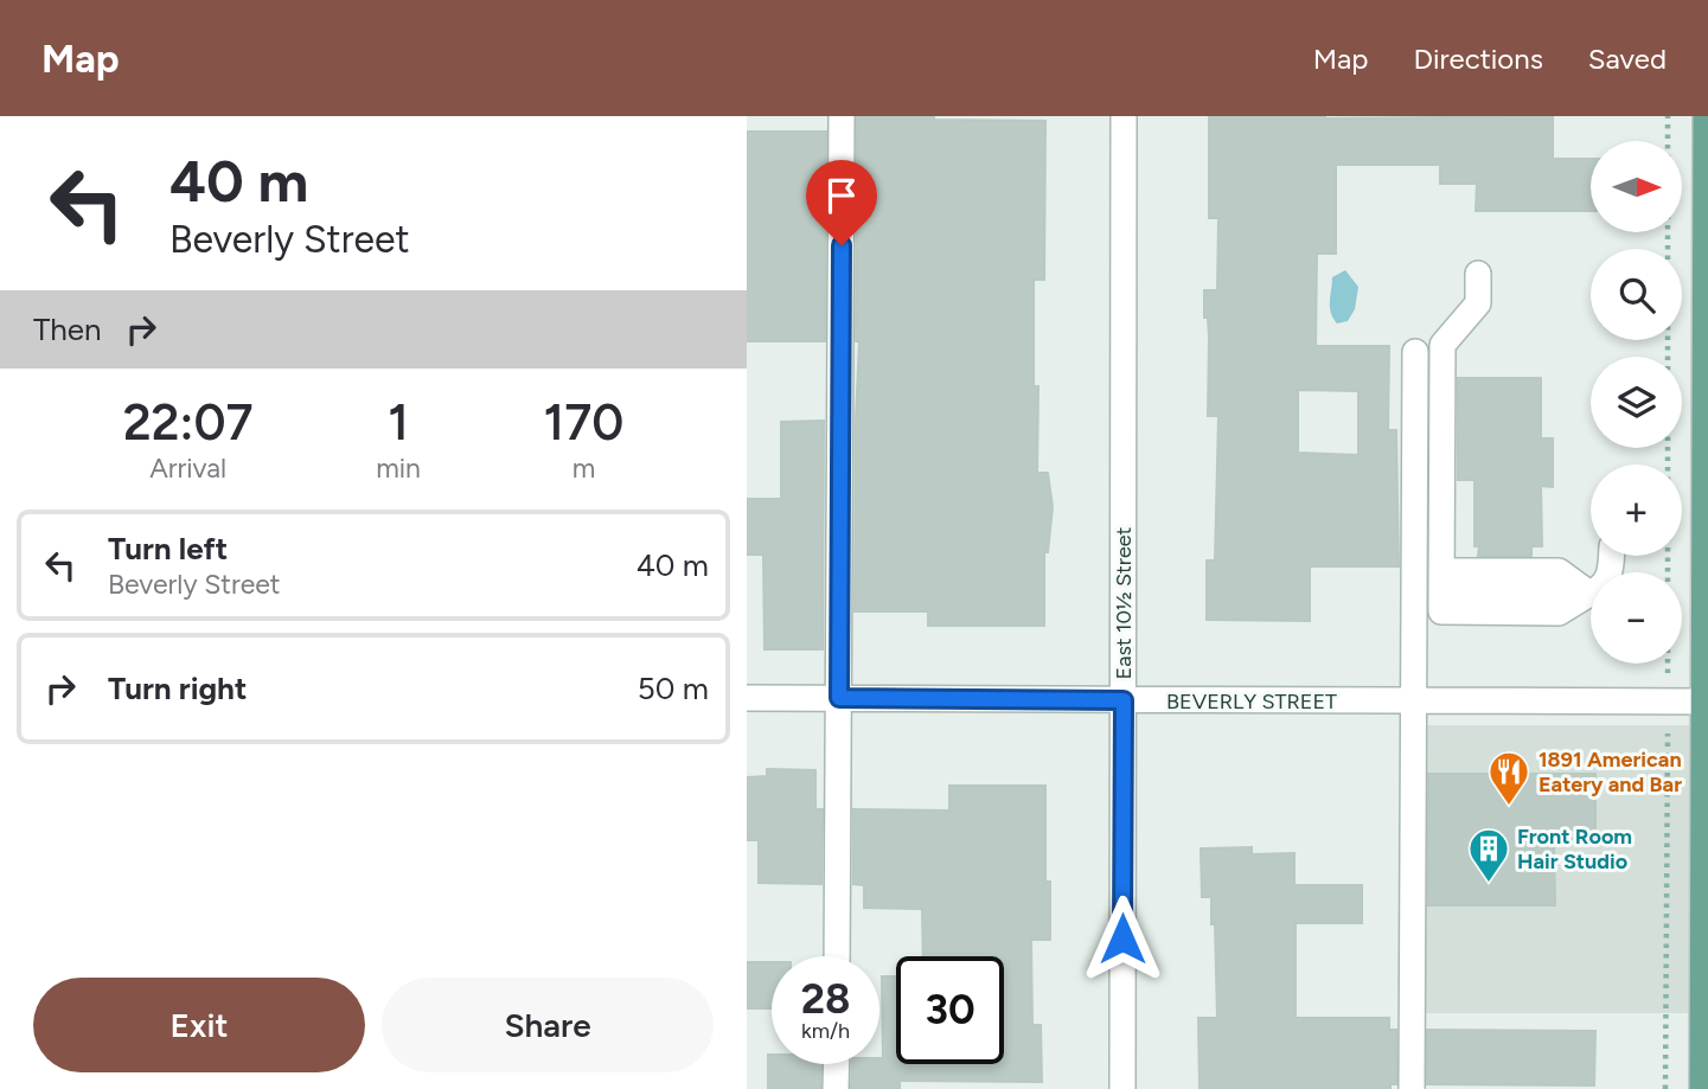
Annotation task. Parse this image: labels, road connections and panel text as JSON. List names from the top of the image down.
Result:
{
  "streets": {
    "street": ["East 10½ Street", "BEVERLY STREET"]
  },
  "crossings": [
    ["East 10½ Street", "BEVERLY STREET"]
  ],
  "places": {
    "restaurant": ["1891 American Eatery and Bar"],
    "building": ["Front Room Hair Studio"]
  },
  "north": "right",
  "page": {
    "header": "Map",
    "nav": ["Map", "Directions", "Saved"],
    "turn": ["40 m", "Beverly Street"],
    "map_buttons": ["+", "−"],
    "then": "Then",
    "eta": [
      "22:07",
      "Arrival",
      "1",
      "min",
      "170",
      "m"
    ],
    "list": [
      {
        "name": "Turn left",
        "note": "Beverly Street",
        "value": "40 m"
      },
      {
        "name": "Turn right",
        "value": "50 m"
      }
    ],
    "speed": "28 km/h",
    "limit": "30",
    "buttons": ["Exit", "Share"]
  }
}
